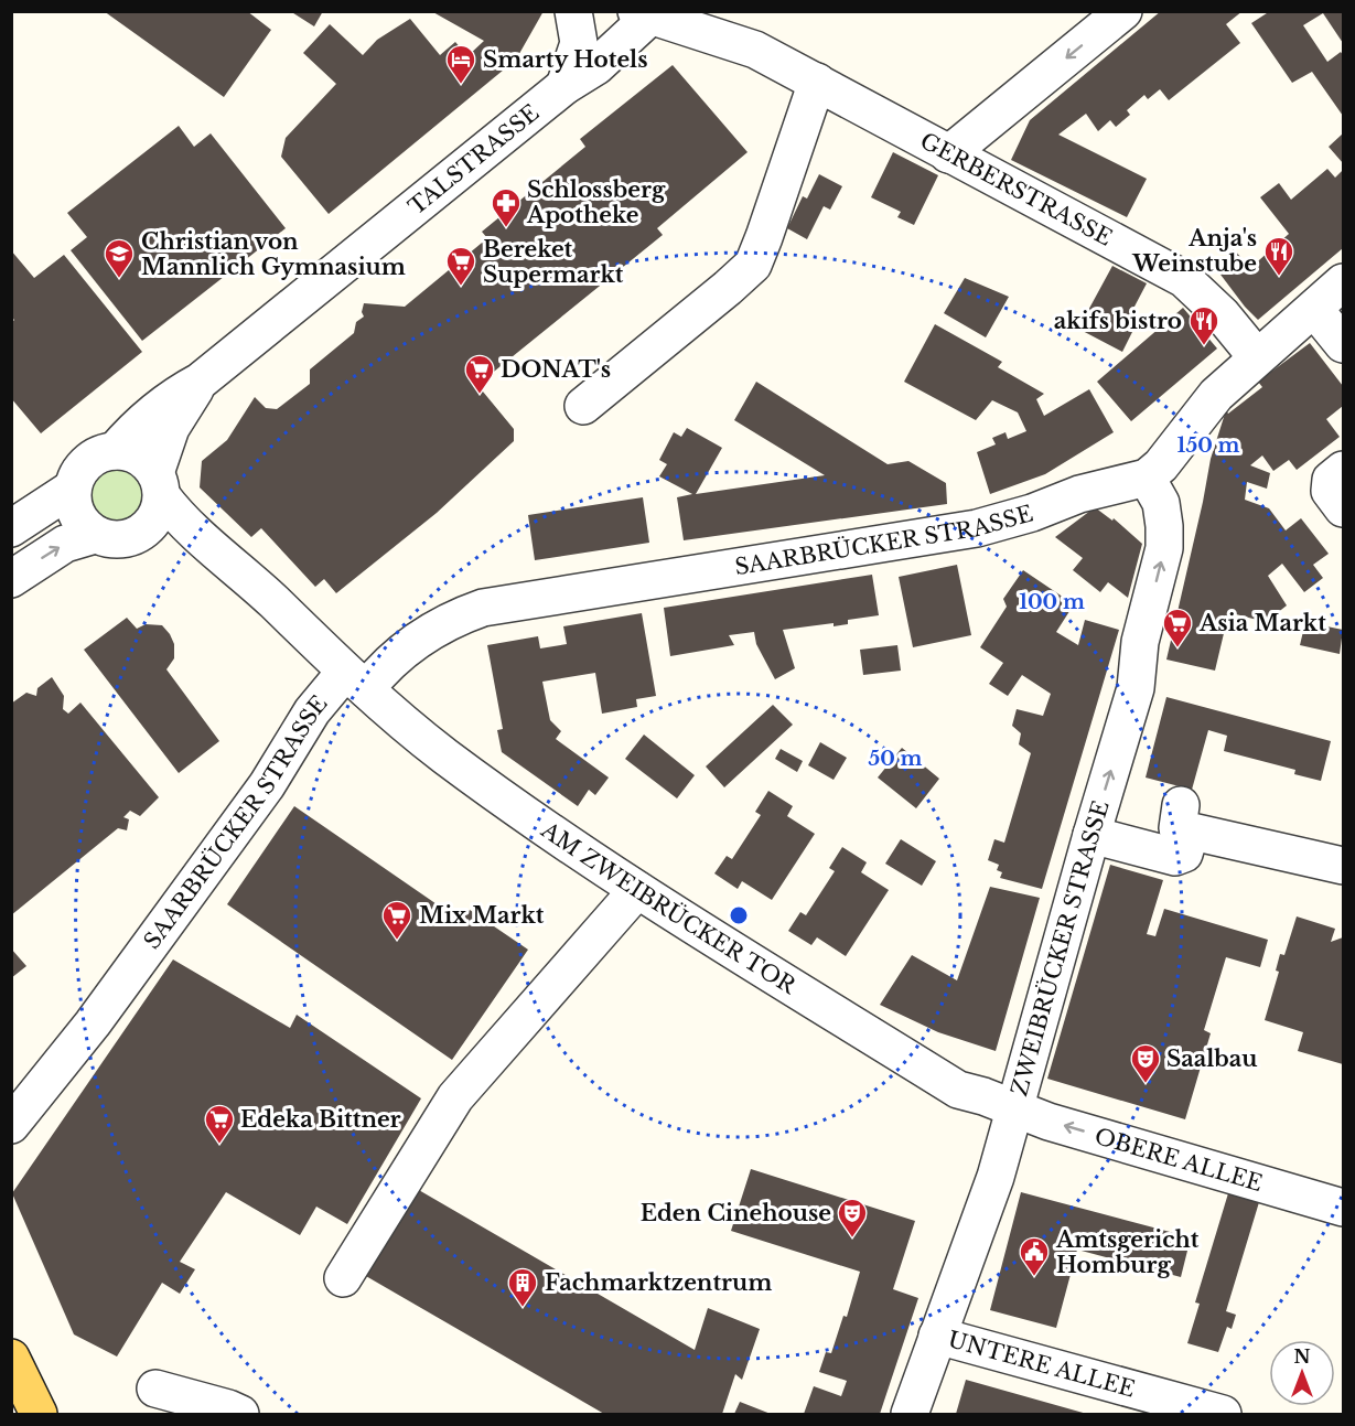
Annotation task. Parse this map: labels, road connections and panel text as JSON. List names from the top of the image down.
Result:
{
  "streets": {
    "street": [
      "TALSTRASSE",
      "GERBERSTRASSE",
      "SAARBRÜCKER STRASSE",
      "AM ZWEIBRÜCKER TOR",
      "ZWEIBRÜCKER STRASSE",
      "OBERE ALLEE",
      "UNTERE ALLEE"
    ]
  },
  "crossings": [
    ["TALSTRASSE", "GERBERSTRASSE"],
    ["SAARBRÜCKER STRASSE", "AM ZWEIBRÜCKER TOR"],
    ["SAARBRÜCKER STRASSE", "ZWEIBRÜCKER STRASSE"],
    ["AM ZWEIBRÜCKER TOR", "ZWEIBRÜCKER STRASSE"],
    ["AM ZWEIBRÜCKER TOR", "OBERE ALLEE"],
    ["ZWEIBRÜCKER STRASSE", "OBERE ALLEE"],
    ["ZWEIBRÜCKER STRASSE", "UNTERE ALLEE"]
  ],
  "one_way": ["ZWEIBRÜCKER STRASSE", "OBERE ALLEE"],
  "places": {
    "hotel": ["Smarty Hotels"],
    "pharmacy": ["Schlossberg Apotheke"],
    "restaurant": ["Anja's Weinstube", "akifs bistro"],
    "school or university": ["Christian von Mannlich Gymnasium"],
    "supermarket": [
      "Bereket Supermarkt",
      "DONAT's",
      "Asia Markt",
      "Mix Markt",
      "Edeka Bittner"
    ],
    "theatre": ["Saalbau", "Eden Cinehouse"],
    "public building": ["Amtsgericht Homburg"],
    "building": ["Fachmarktzentrum"]
  },
  "north": "top",
  "rings": ["150 m", "100 m", "50 m"]
}
